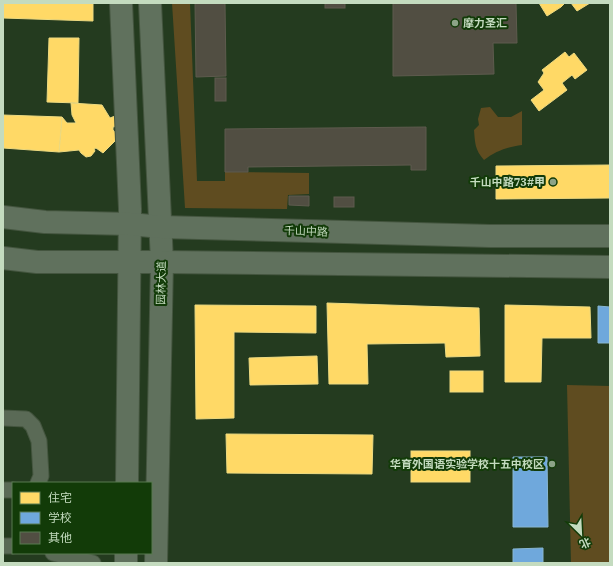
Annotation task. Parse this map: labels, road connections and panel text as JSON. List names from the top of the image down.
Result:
{
  "streets": {
    "main road": ["千山中路", "园林大道"]
  },
  "crossings": [
    ["千山中路", "园林大道"]
  ],
  "places": ["摩力圣汇", "千山中路73#甲", "华育外国语实验学校十五中校区"],
  "legend": ["住宅", "学校", "其他"],
  "north": "bottom right"
}
